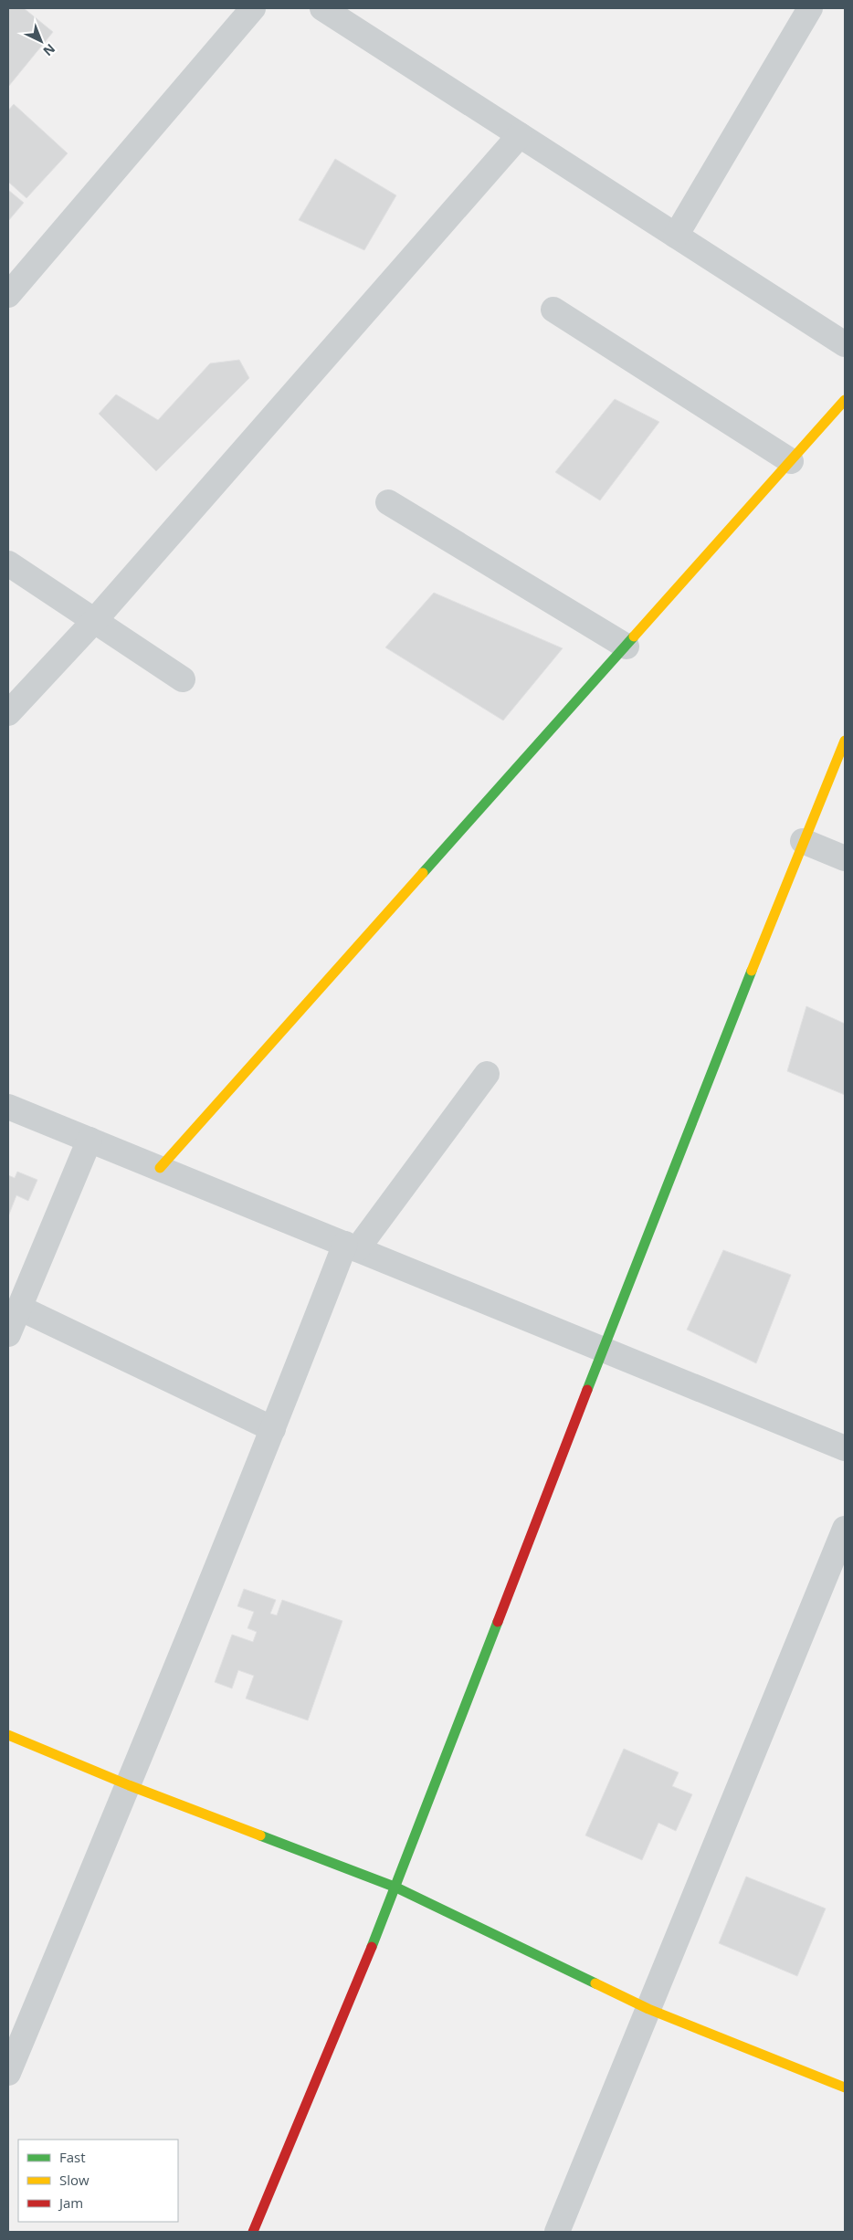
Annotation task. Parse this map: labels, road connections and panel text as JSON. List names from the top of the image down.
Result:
{
  "legend": ["Fast", "Slow", "Jam"],
  "north": "bottom right"
}
